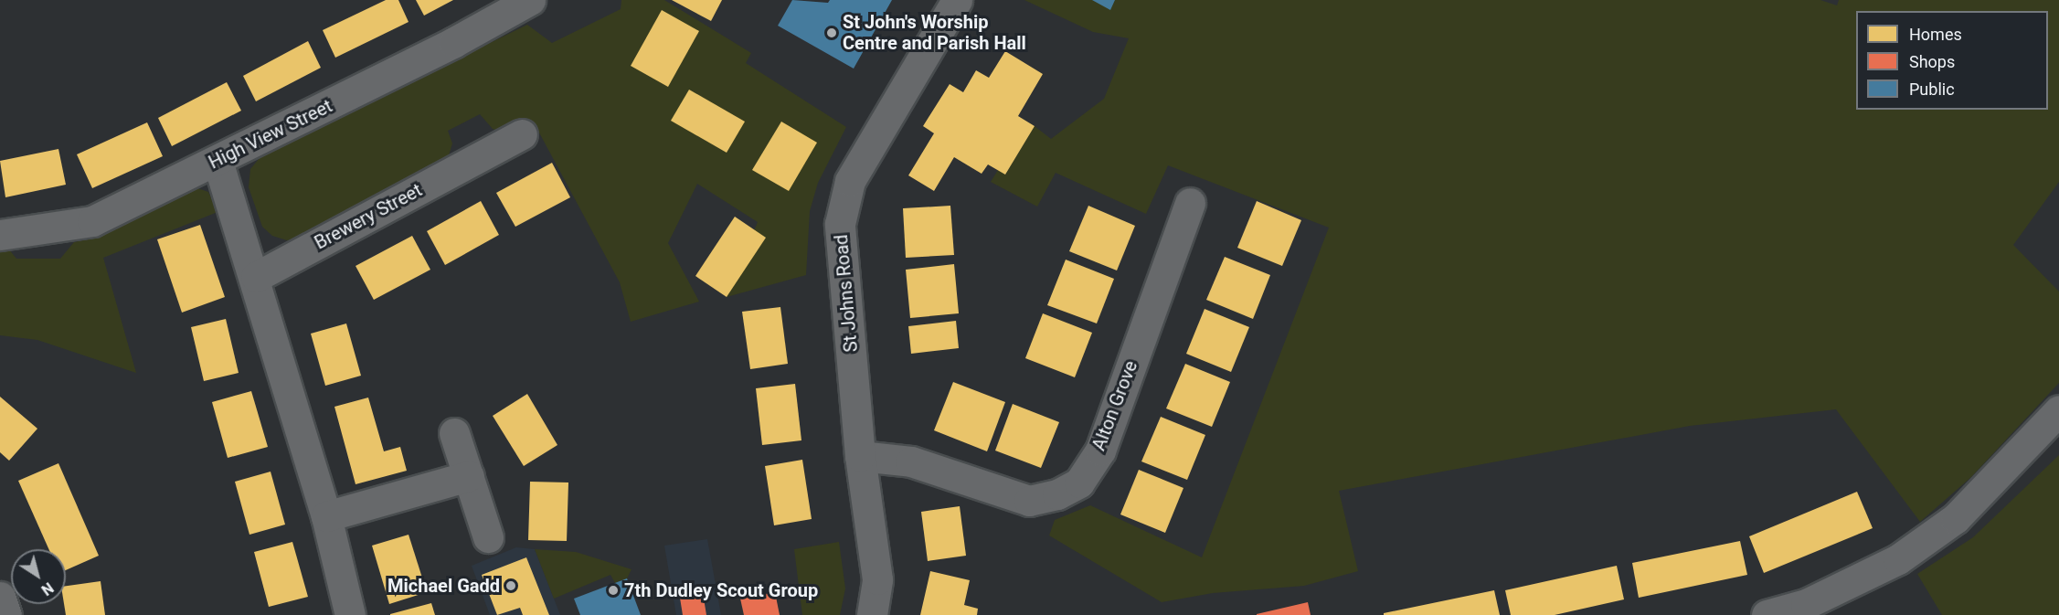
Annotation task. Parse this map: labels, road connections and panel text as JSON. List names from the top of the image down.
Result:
{
  "streets": {
    "street": [
      "High View Street",
      "Brewery Street",
      "St Johns Road",
      "Alton Grove"
    ]
  },
  "crossings": [
    ["St Johns Road", "Alton Grove"]
  ],
  "places": ["St John's Worship Centre and Parish Hall", "Michael Gadd", "7th Dudley Scout Group"],
  "legend": ["Homes", "Shops", "Public"],
  "north": "bottom right"
}
